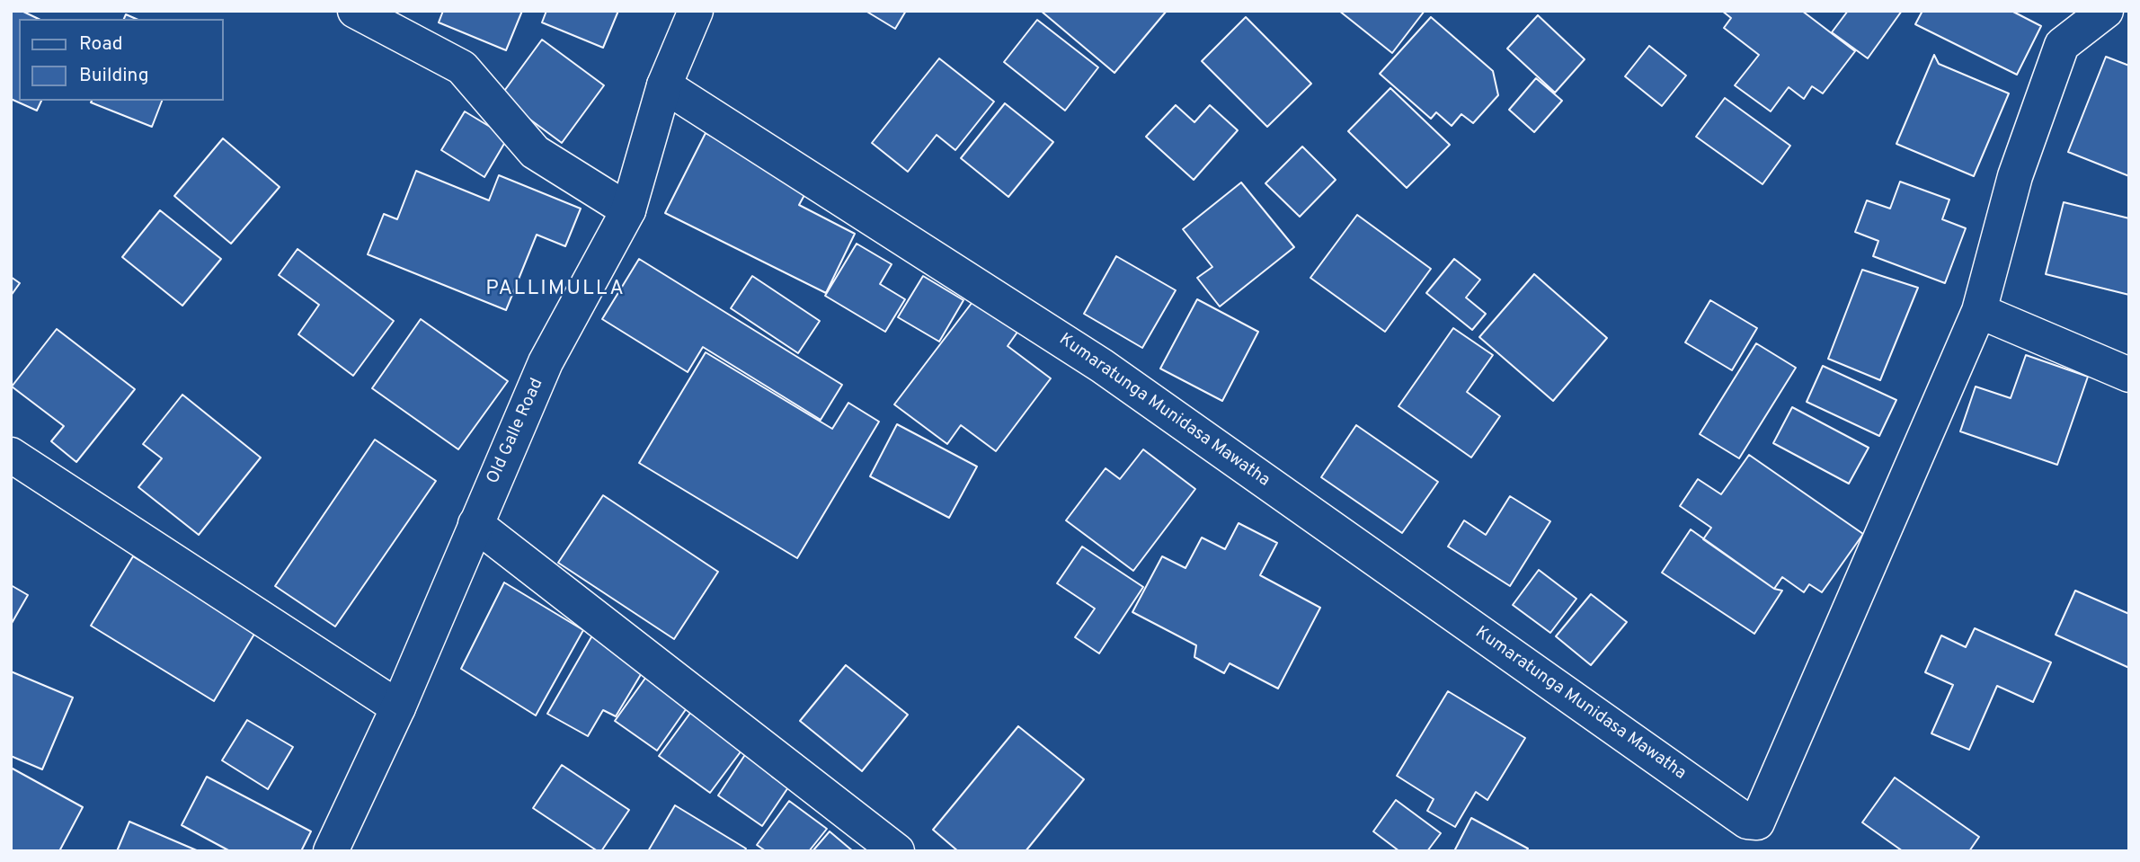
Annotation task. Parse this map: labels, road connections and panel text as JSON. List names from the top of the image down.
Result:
{
  "streets": {
    "main road": ["Kumaratunga Munidasa Mawatha", "Old Galle Road"]
  },
  "crossings": [
    ["Kumaratunga Munidasa Mawatha", "Old Galle Road"]
  ],
  "districts": ["PALLIMULLA"],
  "legend": ["Road", "Building"]
}
